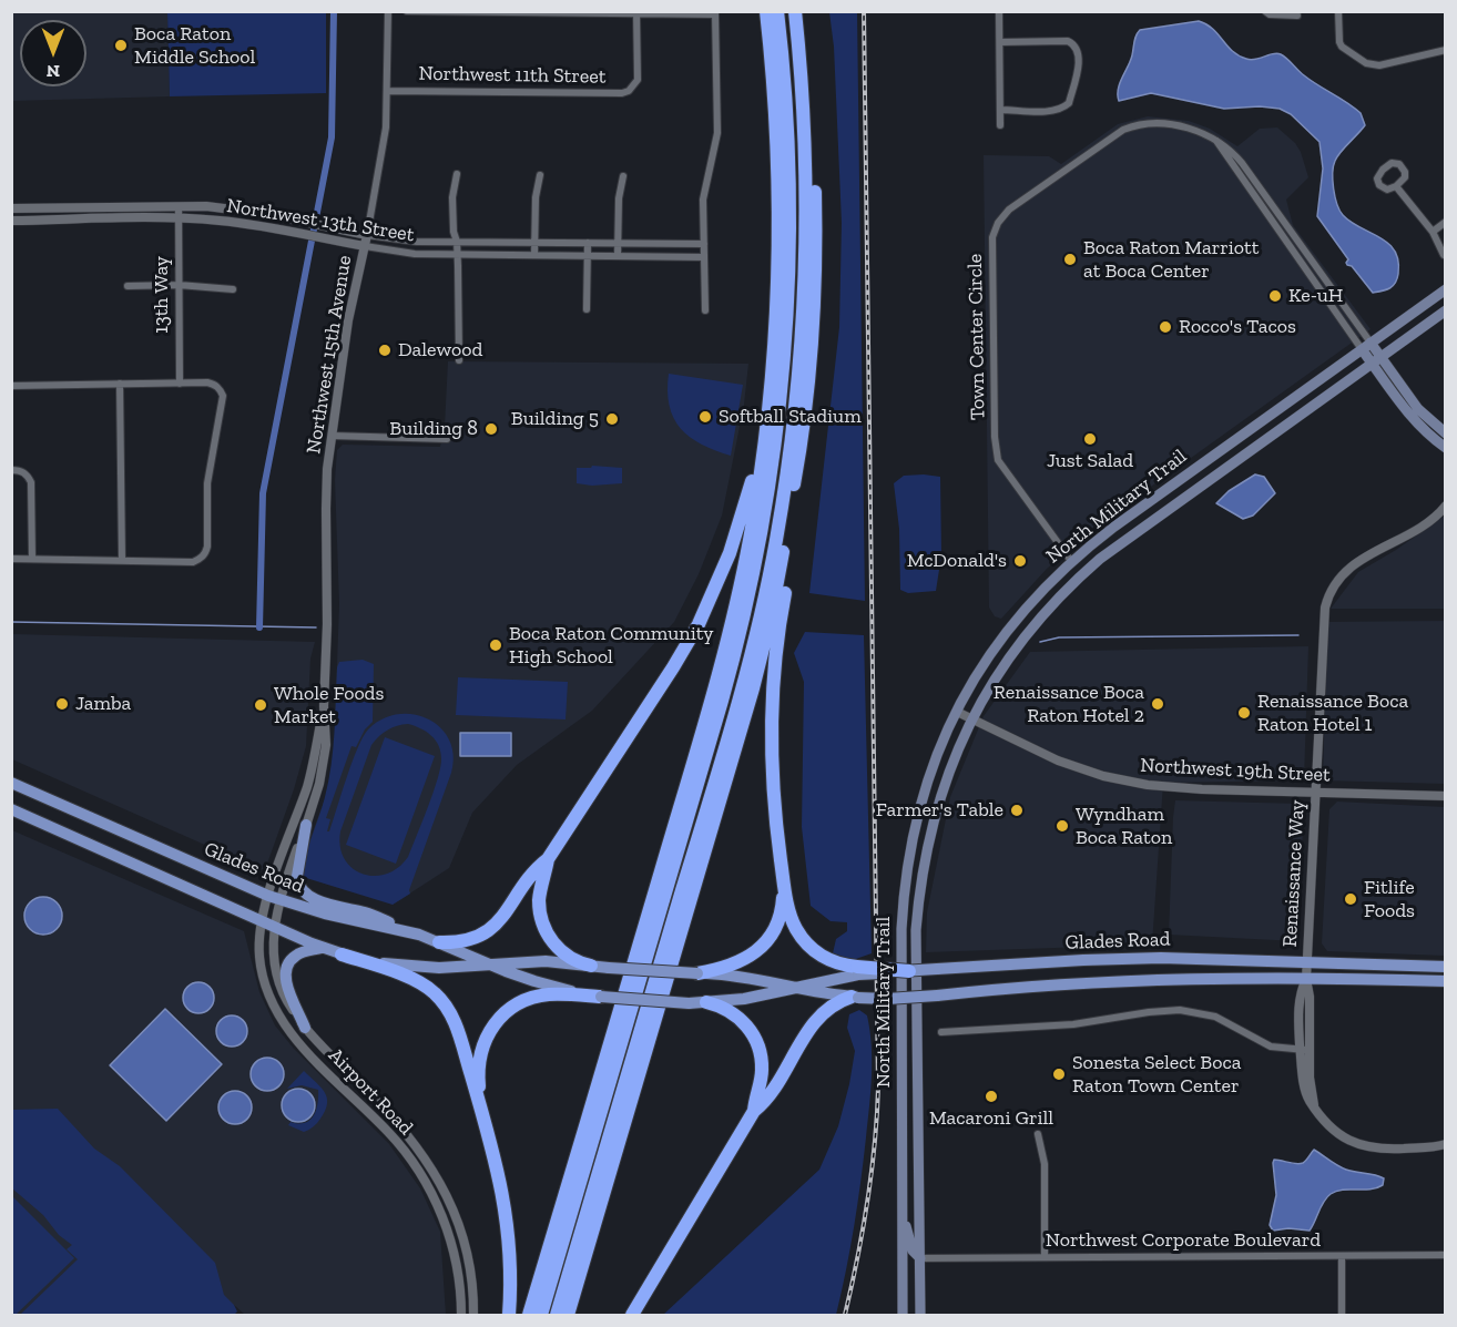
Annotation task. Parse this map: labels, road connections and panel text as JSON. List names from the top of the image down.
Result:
{
  "streets": {
    "main road": ["North Military Trail", "Glades Road"],
    "street": [
      "Northwest 11th Street",
      "Northwest 13th Street",
      "13th Way",
      "Town Center Circle",
      "Northwest 15th Avenue",
      "Northwest 19th Street",
      "Renaissance Way",
      "Airport Road",
      "Northwest Corporate Boulevard"
    ]
  },
  "crossings": [
    ["Northwest 11th Street", "Northwest 15th Avenue"],
    ["Northwest 13th Street", "13th Way"],
    ["Northwest 13th Street", "Northwest 15th Avenue"],
    ["Town Center Circle", "North Military Trail"],
    ["Northwest 15th Avenue", "Glades Road"],
    ["Northwest 15th Avenue", "Airport Road"],
    ["North Military Trail", "Northwest 19th Street"],
    ["North Military Trail", "Northwest Corporate Boulevard"],
    ["Northwest 19th Street", "Renaissance Way"],
    ["Glades Road", "Renaissance Way"],
    ["Glades Road", "Airport Road"]
  ],
  "places": [
    "Boca Raton Middle School",
    "Boca Raton Marriott at Boca Center",
    "Ke-uH",
    "Rocco's Tacos",
    "Dalewood",
    "Softball Stadium",
    "Building 5",
    "Building 8",
    "Just Salad",
    "McDonald's",
    "Boca Raton Community High School",
    "Jamba",
    "Renaissance Boca Raton Hotel 2",
    "Whole Foods Market",
    "Renaissance Boca Raton Hotel 1",
    "Farmer's Table",
    "Wyndham Boca Raton",
    "Fitlife Foods",
    "Sonesta Select Boca Raton Town Center",
    "Macaroni Grill"
  ],
  "north": "bottom"
}
